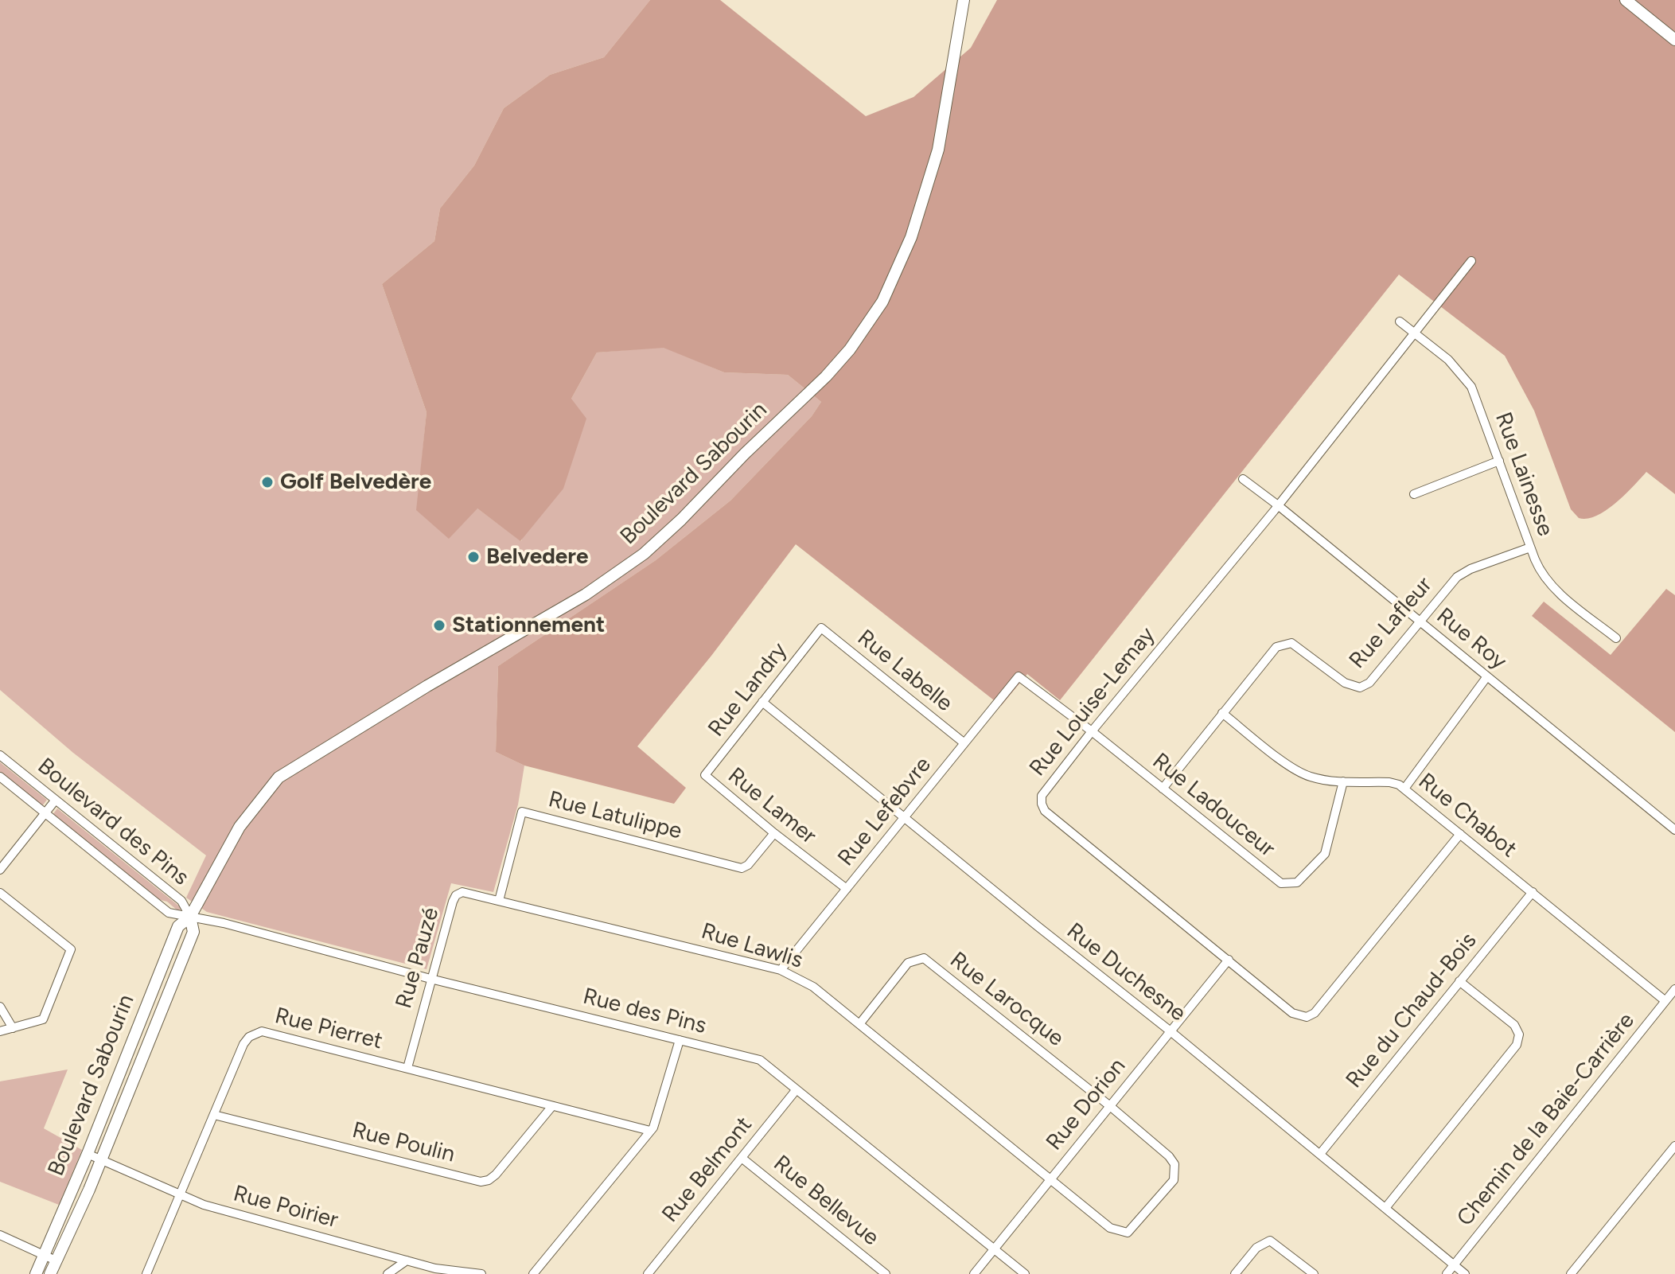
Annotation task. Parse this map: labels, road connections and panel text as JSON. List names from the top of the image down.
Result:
{
  "streets": {
    "street": [
      "Boulevard Sabourin",
      "Rue Lainesse",
      "Rue Lafleur",
      "Rue Roy",
      "Rue Labelle",
      "Rue Landry",
      "Rue Louise-Lemay",
      "Rue Ladouceur",
      "Rue Lamer",
      "Rue Lefebvre",
      "Rue Latulippe",
      "Rue Chabot",
      "Boulevard des Pins",
      "Rue Lawlis",
      "Rue Pauzé",
      "Rue Duchesne",
      "Rue Larocque",
      "Rue du Chaud-Bois",
      "Rue des Pins",
      "Rue Pierret",
      "Rue Dorion",
      "Chemin de la Baie-Carrière",
      "Rue Poulin",
      "Rue Belmont",
      "Rue Bellevue",
      "Rue Poirier"
    ]
  },
  "crossings": [
    ["Boulevard Sabourin", "Boulevard des Pins"],
    ["Boulevard Sabourin", "Rue des Pins"],
    ["Boulevard Sabourin", "Rue Poirier"],
    ["Rue Lainesse", "Rue Lafleur"],
    ["Rue Lainesse", "Rue Louise-Lemay"],
    ["Rue Lafleur", "Rue Roy"],
    ["Rue Lafleur", "Rue Ladouceur"],
    ["Rue Lafleur", "Rue Chabot"],
    ["Rue Roy", "Rue Louise-Lemay"],
    ["Rue Labelle", "Rue Landry"],
    ["Rue Labelle", "Rue Lefebvre"],
    ["Rue Landry", "Rue Lamer"],
    ["Rue Landry", "Rue Duchesne"],
    ["Rue Louise-Lemay", "Rue Ladouceur"],
    ["Rue Louise-Lemay", "Rue Chabot"],
    ["Rue Louise-Lemay", "Rue Dorion"],
    ["Rue Ladouceur", "Rue Lefebvre"],
    ["Rue Ladouceur", "Rue Chabot"],
    ["Rue Lamer", "Rue Lefebvre"],
    ["Rue Lamer", "Rue Latulippe"],
    ["Rue Lefebvre", "Rue Lawlis"],
    ["Rue Lefebvre", "Rue Duchesne"],
    ["Rue Latulippe", "Rue Lawlis"],
    ["Rue Chabot", "Rue du Chaud-Bois"],
    ["Rue Chabot", "Chemin de la Baie-Carrière"],
    ["Boulevard des Pins", "Rue des Pins"],
    ["Rue Lawlis", "Rue Pauzé"],
    ["Rue Lawlis", "Rue Larocque"],
    ["Rue Lawlis", "Rue Dorion"],
    ["Rue Pauzé", "Rue des Pins"],
    ["Rue Pauzé", "Rue Pierret"],
    ["Rue Duchesne", "Rue du Chaud-Bois"],
    ["Rue Duchesne", "Rue Dorion"],
    ["Rue Duchesne", "Chemin de la Baie-Carrière"],
    ["Rue Larocque", "Rue Dorion"],
    ["Rue des Pins", "Rue Dorion"],
    ["Rue des Pins", "Rue Belmont"],
    ["Rue Pierret", "Rue Poulin"],
    ["Rue Pierret", "Rue Poirier"],
    ["Rue Belmont", "Rue Bellevue"]
  ],
  "places": ["Golf Belvedère", "Belvedere", "Stationnement"]
}
